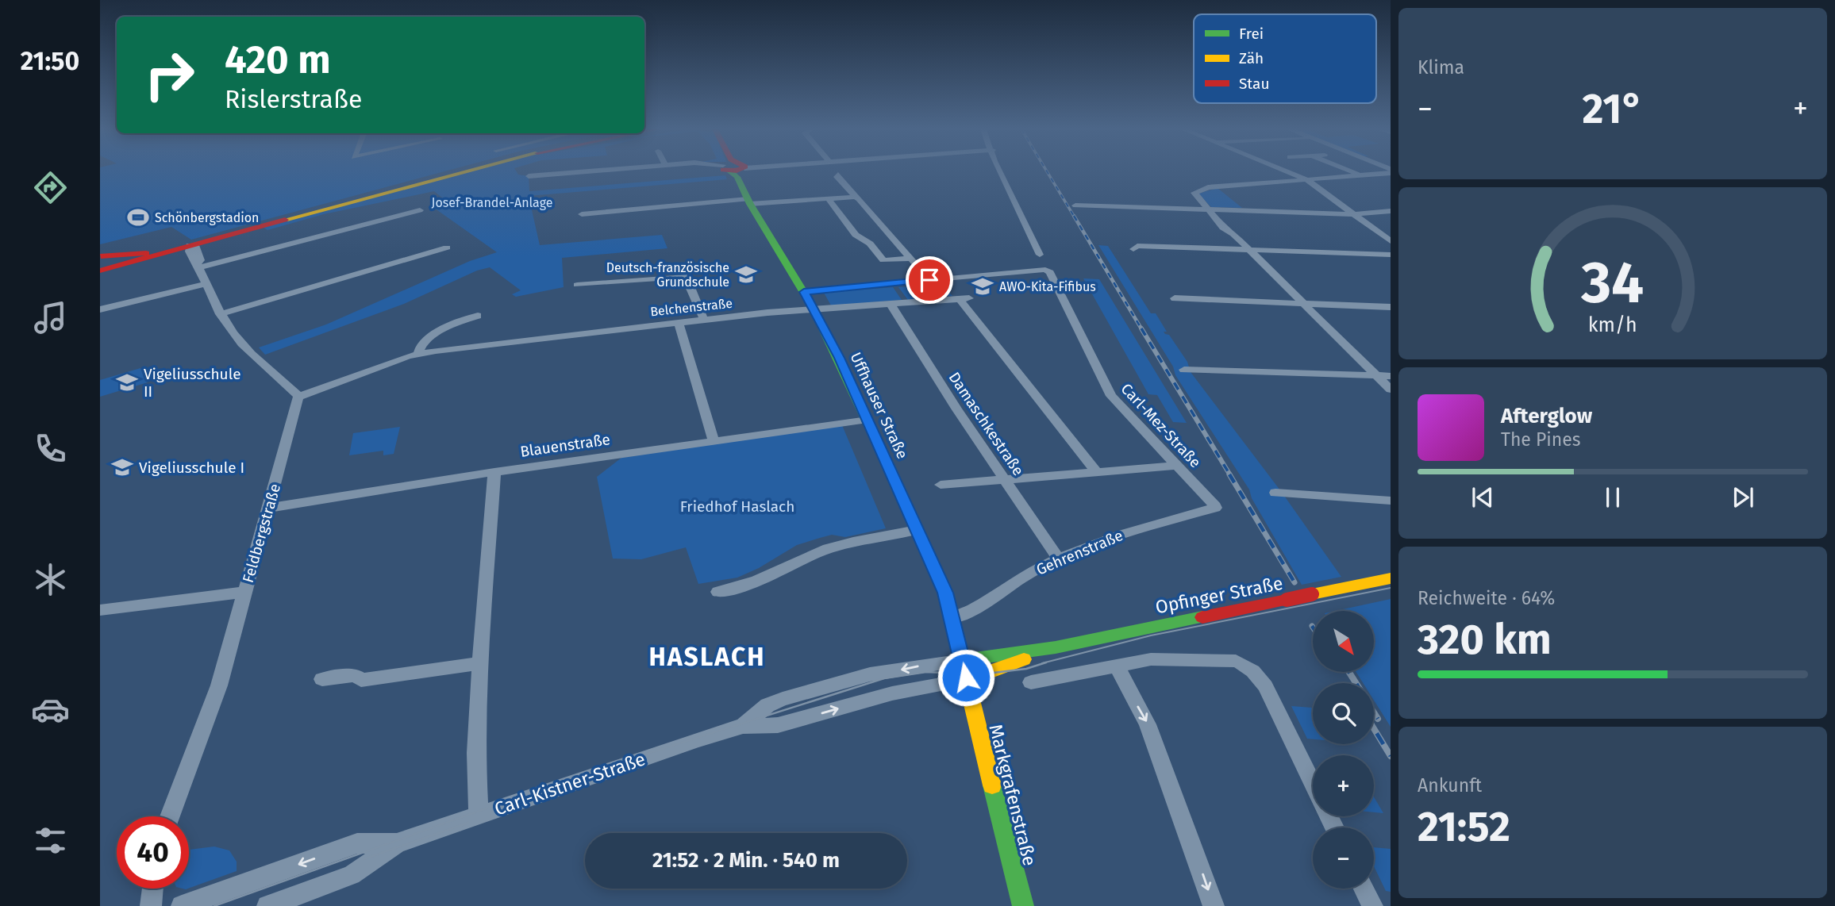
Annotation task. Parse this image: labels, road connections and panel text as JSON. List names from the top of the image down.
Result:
{
  "streets": {
    "main road": ["Uffhauser Straße", "Opfinger Straße", "Markgrafenstraße"],
    "street": [
      "Belchenstraße",
      "Damaschkestraße",
      "Carl-Mez-Straße",
      "Blauenstraße",
      "Feldbergstraße",
      "Gehrenstraße",
      "Carl-Kistner-Straße"
    ]
  },
  "crossings": [
    ["Belchenstraße", "Uffhauser Straße"],
    ["Belchenstraße", "Damaschkestraße"],
    ["Belchenstraße", "Feldbergstraße"],
    ["Uffhauser Straße", "Blauenstraße"],
    ["Uffhauser Straße", "Gehrenstraße"],
    ["Uffhauser Straße", "Opfinger Straße"],
    ["Uffhauser Straße", "Carl-Kistner-Straße"],
    ["Uffhauser Straße", "Markgrafenstraße"],
    ["Damaschkestraße", "Gehrenstraße"],
    ["Carl-Mez-Straße", "Gehrenstraße"],
    ["Blauenstraße", "Feldbergstraße"],
    ["Opfinger Straße", "Carl-Kistner-Straße"],
    ["Opfinger Straße", "Markgrafenstraße"],
    ["Carl-Kistner-Straße", "Markgrafenstraße"]
  ],
  "districts": ["HASLACH"],
  "parks": ["Josef-Brandel-Anlage", "Friedhof Haslach"],
  "places": {
    "sports": ["Schönbergstadion"],
    "school or university": [
      "Deutsch-französische Grundschule",
      "AWO-Kita-Fifibus",
      "Vigeliusschule II",
      "Vigeliusschule I"
    ]
  },
  "legend": ["Frei", "Zäh", "Stau"],
  "north": "bottom right",
  "page": {
    "tabs": "21:50",
    "tile": [
      "Klima",
      ["Reichweite · 64%", "320 km"],
      ["Ankunft", "21:52"]
    ],
    "turn": ["420 m", "Rislerstraße"],
    "heat": ["−", "21°", "+"],
    "song": ["Afterglow", "The Pines"],
    "map_buttons": ["+", "−"],
    "limit": "40",
    "trip": "21:52 · 2 Min. · 540 m",
    "gauge": ["34", "km/h"]
  }
}
